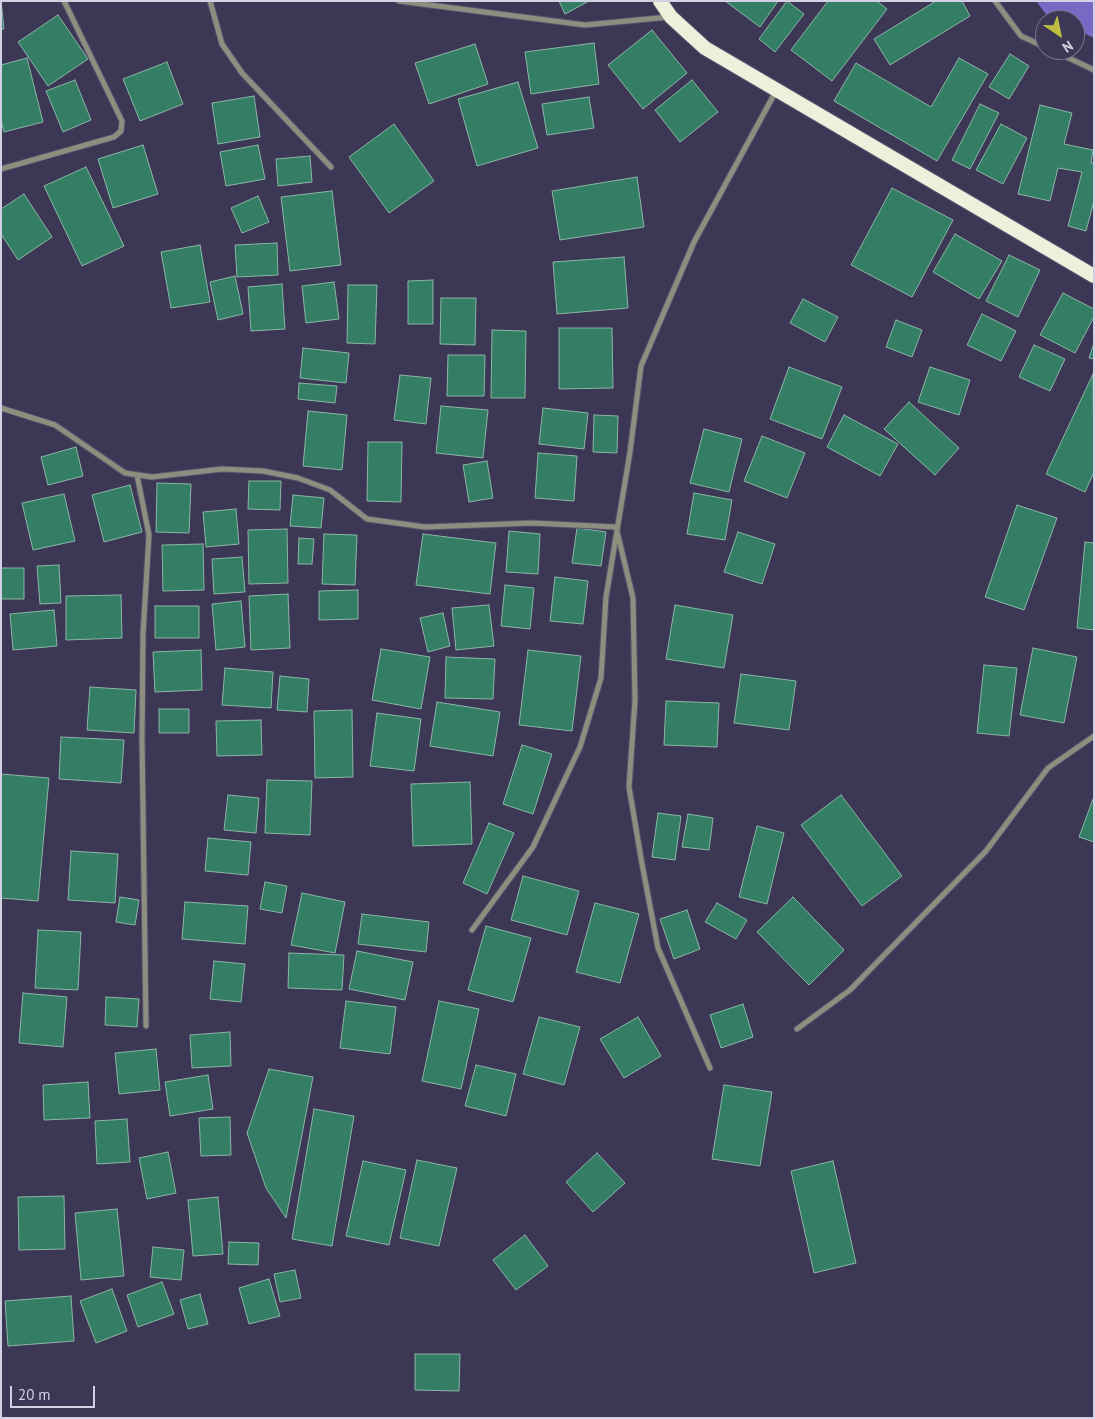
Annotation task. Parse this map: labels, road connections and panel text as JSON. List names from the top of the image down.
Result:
{
  "scale_bar": "20 m",
  "north": "bottom right"
}
